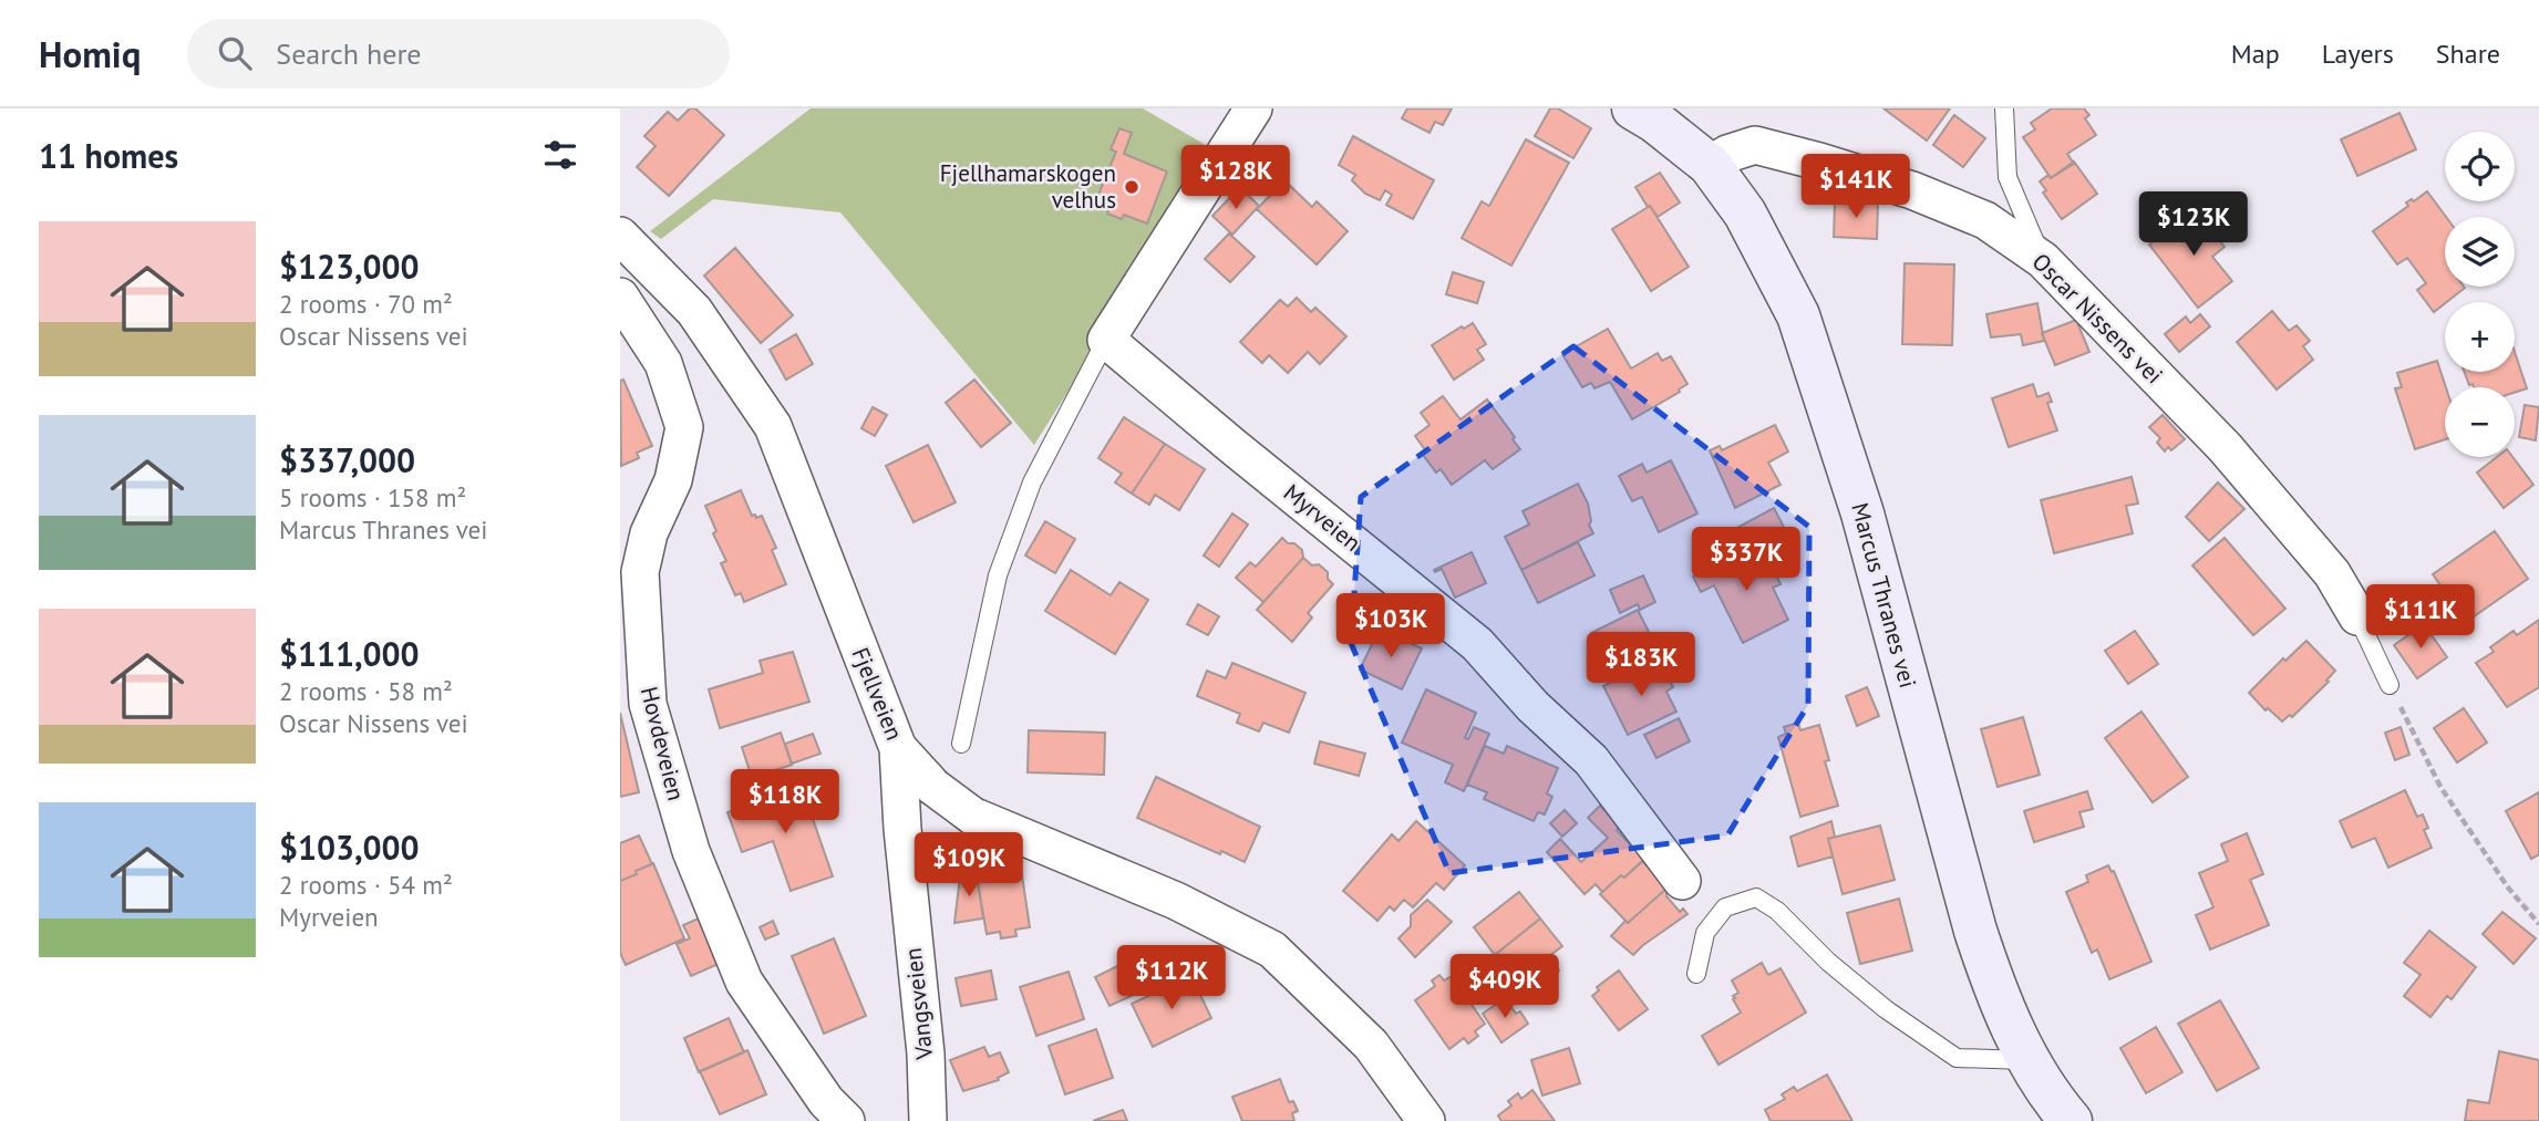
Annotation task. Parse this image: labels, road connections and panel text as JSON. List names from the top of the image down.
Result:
{
  "streets": {
    "main road": ["Marcus Thranes vei"],
    "street": [
      "Oscar Nissens vei",
      "Myrveien",
      "Fjellveien",
      "Hovdeveien",
      "Vangsveien"
    ]
  },
  "crossings": [
    ["Oscar Nissens vei", "Marcus Thranes vei"],
    ["Fjellveien", "Vangsveien"]
  ],
  "places": ["Fjellhamarskogen velhus"],
  "page": {
    "header": "Homiq",
    "search": "Search here",
    "nav": ["Map", "Layers", "Share"],
    "heading": "11 homes",
    "map_buttons": ["+", "−"],
    "price": [
      "$128K",
      "$141K",
      "$123K",
      "$337K",
      "$111K",
      "$103K",
      "$183K",
      "$118K",
      "$109K",
      "$112K",
      "$409K"
    ],
    "list": [
      {
        "name": "$123,000",
        "note": "2 rooms · 70 m² · Oscar Nissens vei"
      },
      {
        "name": "$337,000",
        "note": "5 rooms · 158 m² · Marcus Thranes vei"
      },
      {
        "name": "$111,000",
        "note": "2 rooms · 58 m² · Oscar Nissens vei"
      },
      {
        "name": "$103,000",
        "note": "2 rooms · 54 m² · Myrveien"
      }
    ]
  }
}
